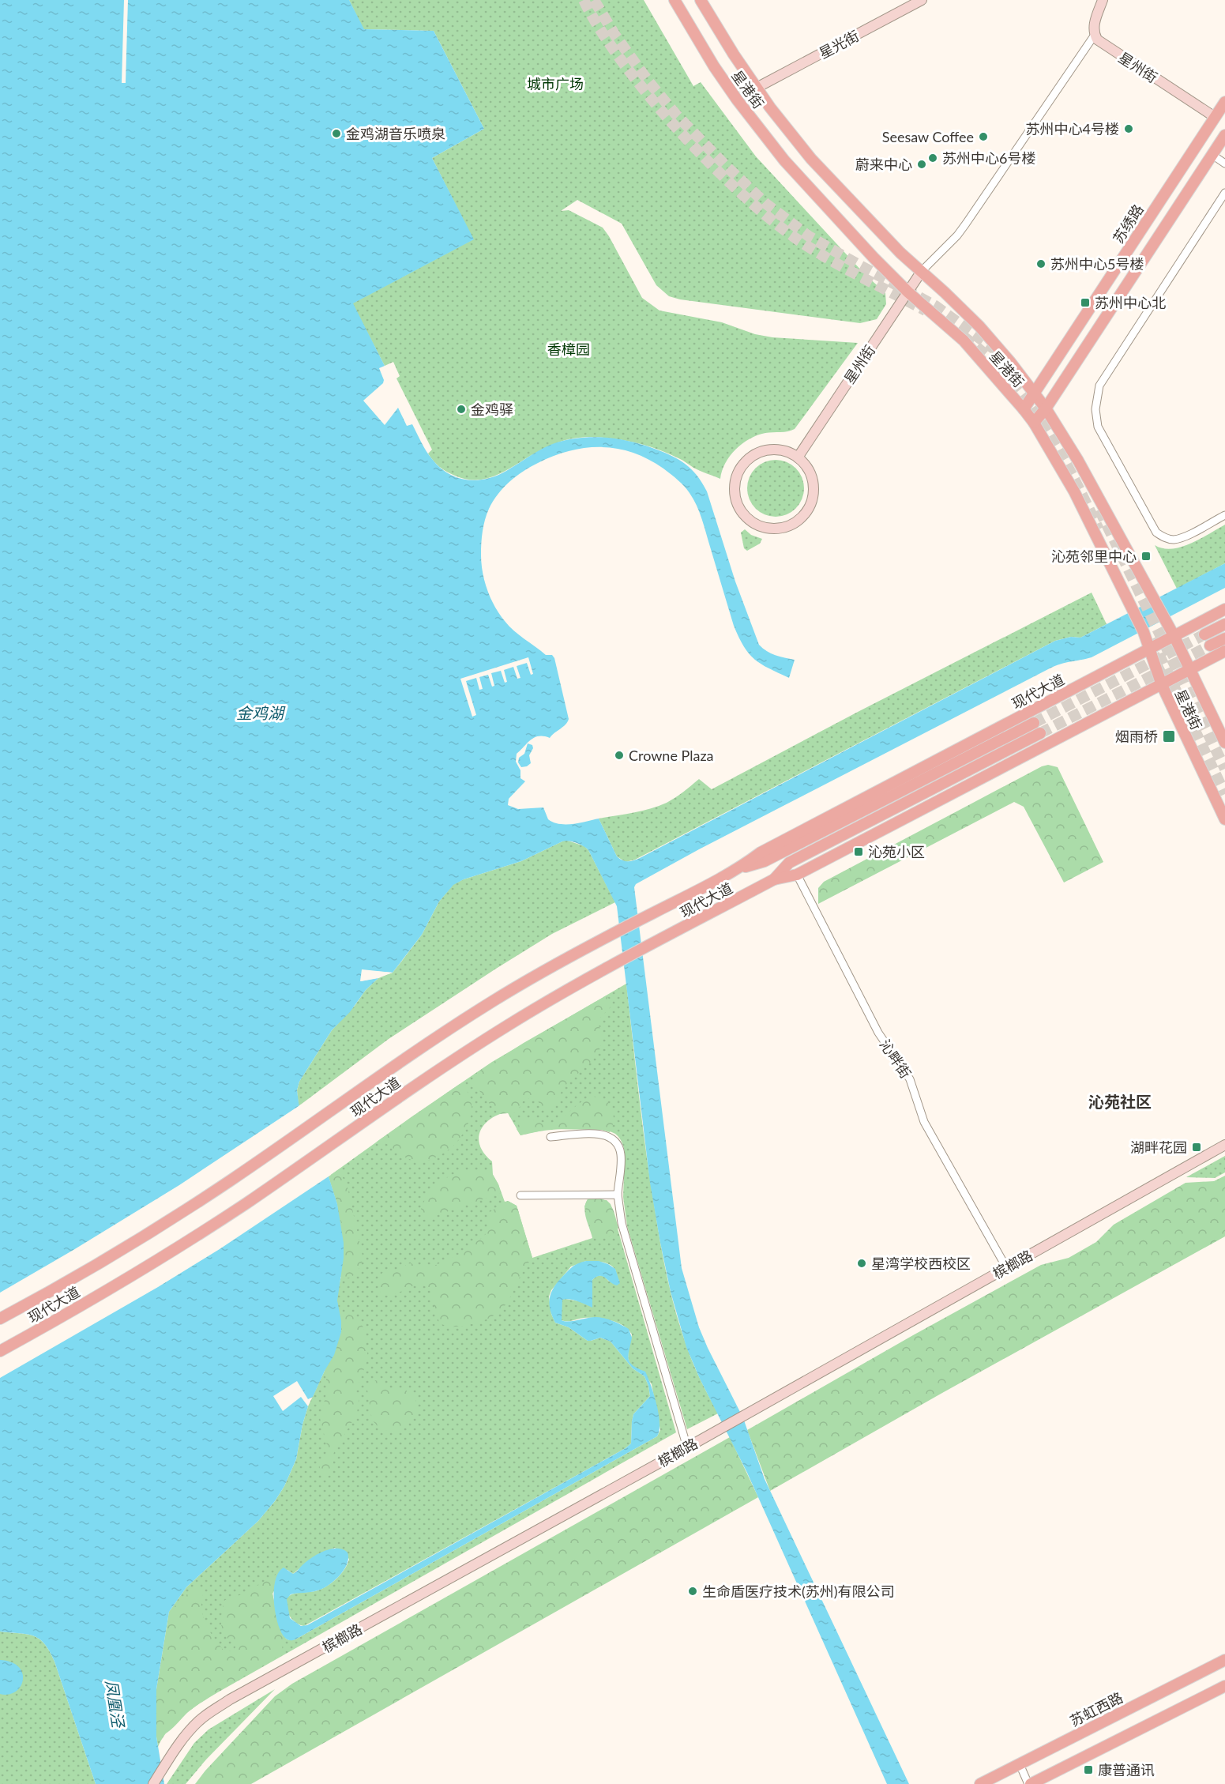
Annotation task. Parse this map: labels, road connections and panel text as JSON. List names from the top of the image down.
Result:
{
  "streets": {
    "main road": [
      "星光街",
      "星州街",
      "星港街",
      "苏绣路",
      "现代大道",
      "槟榔路",
      "苏虹西路"
    ],
    "street": ["沁畔街"]
  },
  "crossings": [
    ["星光街", "星港街"],
    ["星州街", "星港街"],
    ["星州街", "苏绣路"],
    ["星港街", "苏绣路"],
    ["星港街", "现代大道"],
    ["现代大道", "沁畔街"],
    ["沁畔街", "槟榔路"]
  ],
  "districts": ["沁苑社区"],
  "water": ["金鸡湖", "凤凰泾"],
  "parks": ["城市广场", "香樟园"],
  "places": {
    "other": [
      "苏州中心4号楼",
      "金鸡湖音乐喷泉",
      "Seesaw Coffee",
      "苏州中心6号楼",
      "蔚来中心",
      "苏州中心5号楼",
      "金鸡驿",
      "Crowne Plaza",
      "星湾学校西校区",
      "生命盾医疗技术(苏州)有限公司"
    ],
    "transit": [
      "苏州中心北",
      "沁苑邻里中心",
      "烟雨桥",
      "沁苑小区",
      "湖畔花园",
      "康普通讯"
    ]
  }
}
